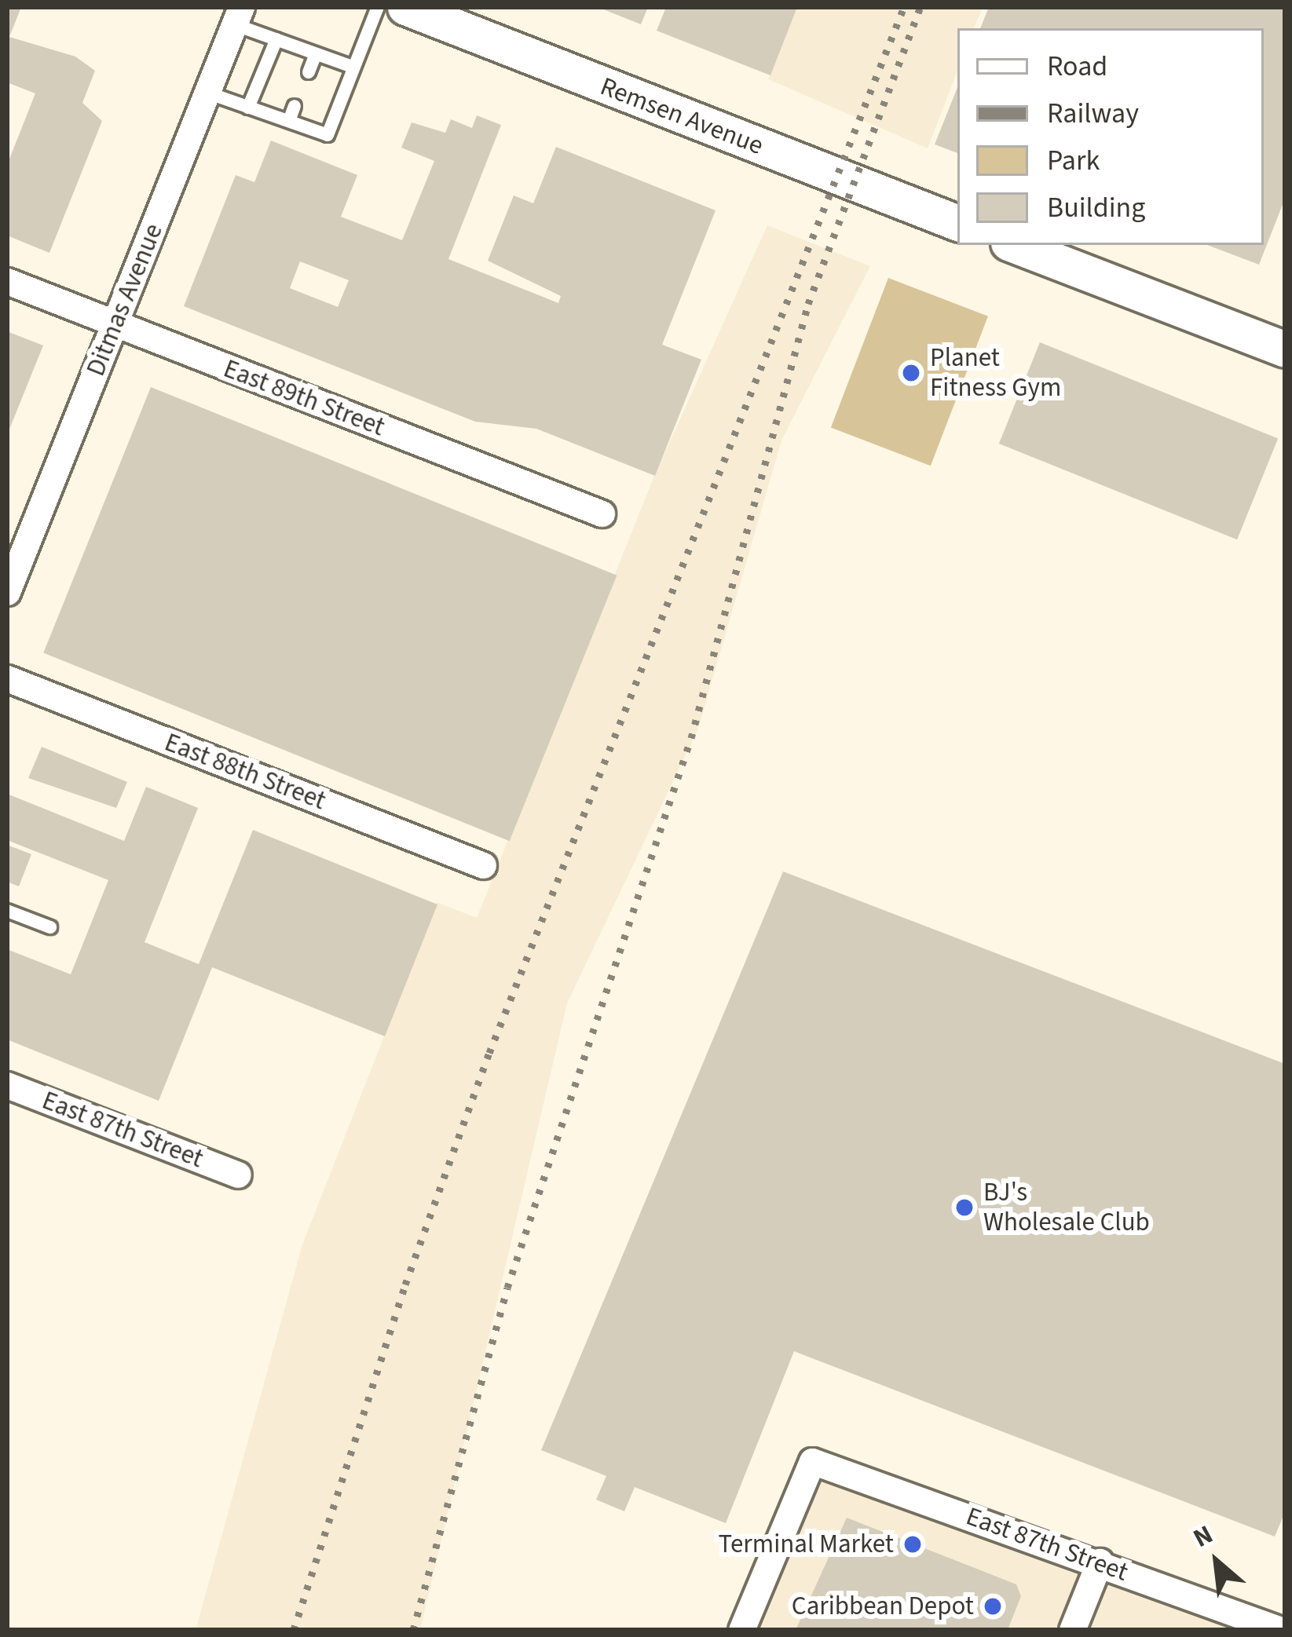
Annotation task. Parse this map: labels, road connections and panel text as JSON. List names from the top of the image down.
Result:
{
  "streets": {
    "main road": ["Remsen Avenue"],
    "street": [
      "Ditmas Avenue",
      "East 89th Street",
      "East 88th Street",
      "East 87th Street"
    ]
  },
  "crossings": [
    ["Ditmas Avenue", "East 89th Street"]
  ],
  "places": [
    "Planet Fitness Gym",
    "BJ's Wholesale Club",
    "Terminal Market",
    "Caribbean Depot"
  ],
  "legend": [
    "Road",
    "Railway",
    "Park",
    "Building"
  ],
  "north": "top left"
}
